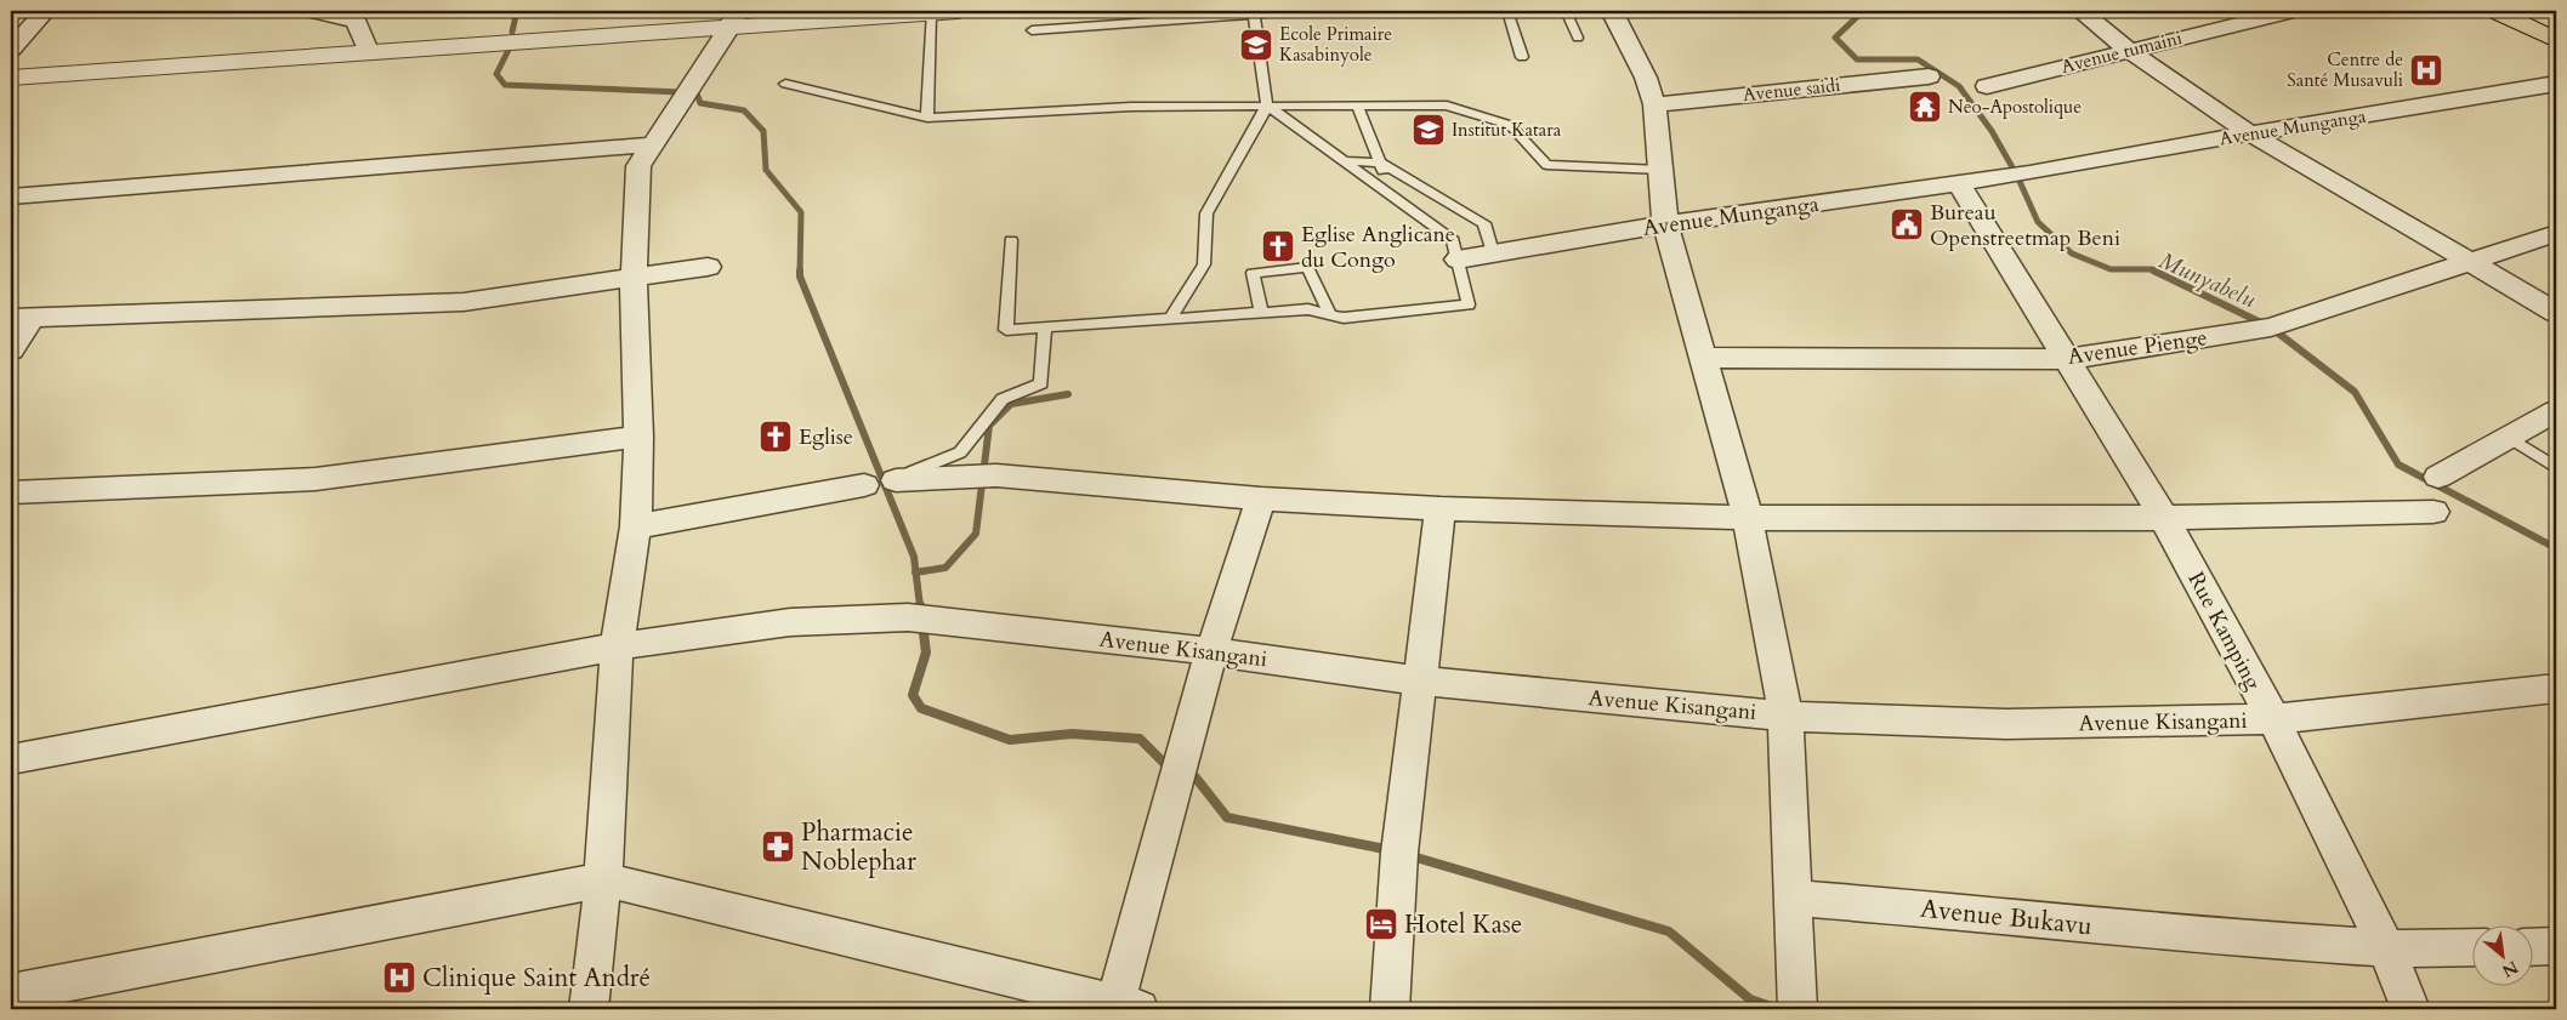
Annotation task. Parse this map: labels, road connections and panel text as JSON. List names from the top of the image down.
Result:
{
  "streets": {
    "street": [
      "Avenue tumaini",
      "Avenue saidi",
      "Avenue Munganga",
      "Avenue Pienge",
      "Rue Kamping",
      "Avenue Kisangani",
      "Avenue Bukavu"
    ]
  },
  "crossings": [
    ["Avenue Munganga", "Rue Kamping"],
    ["Avenue Pienge", "Rue Kamping"],
    ["Rue Kamping", "Avenue Kisangani"],
    ["Rue Kamping", "Avenue Bukavu"]
  ],
  "water": ["Munyabelu"],
  "places": {
    "school or university": ["Ecole Primaire Kasabinyole", "Institut Katara"],
    "hospital": ["Centre de Santé Musavuli", "Clinique Saint André"],
    "temple": ["Neo-Apostolique"],
    "public building": ["Bureau Openstreetmap Beni"],
    "church": ["Eglise Anglicane du Congo", "Eglise"],
    "pharmacy": ["Pharmacie Noblephar"],
    "hotel": ["Hotel Kase"]
  },
  "north": "bottom right"
}
